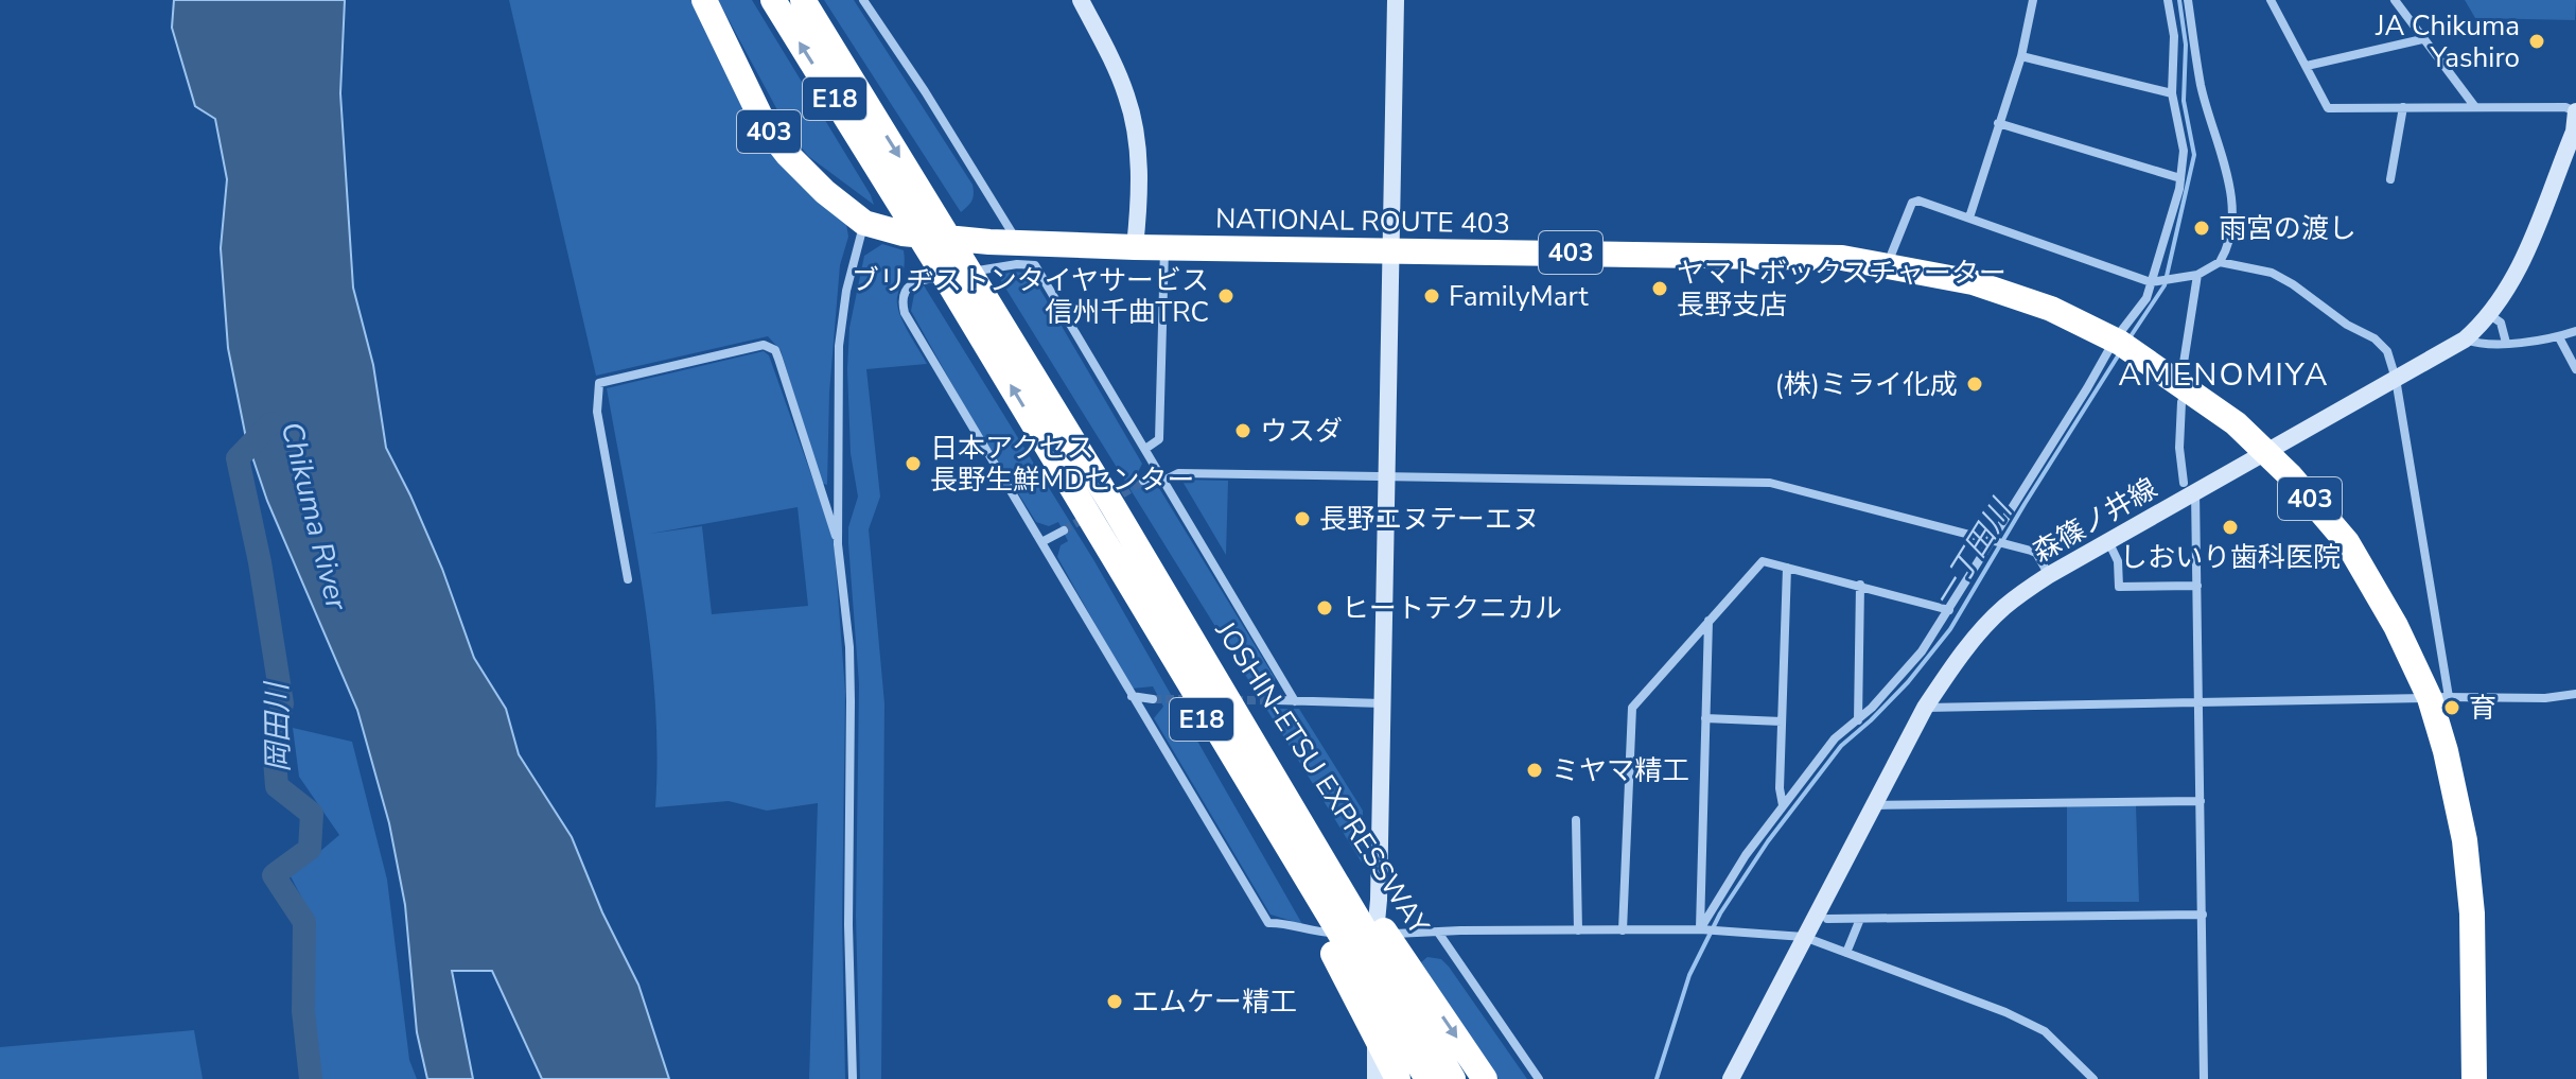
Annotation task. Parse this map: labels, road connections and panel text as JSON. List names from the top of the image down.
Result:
{
  "streets": {
    "highway": [
      "E18",
      "403",
      "NATIONAL ROUTE 403",
      "JOSHIN-ETSU EXPRESSWAY"
    ],
    "main road": ["森篠ノ井線"]
  },
  "crossings": [
    ["NATIONAL ROUTE 403", "森篠ノ井線"]
  ],
  "districts": ["AMENOMIYA"],
  "water": ["Chikuma River", "一丁田川", "岡田川"],
  "places": [
    "JA Chikuma Yashiro",
    "雨宮の渡し",
    "ヤマトボックスチャーター 長野支店",
    "ブリヂストンタイヤサービス 信州千曲TRC",
    "FamilyMart",
    "(株)ミライ化成",
    "ウスダ",
    "日本アクセス 長野生鮮MDセンター",
    "長野エヌテーエヌ",
    "しおいり歯科医院",
    "ヒートテクニカル",
    "育",
    "ミヤマ精工",
    "エムケー精工"
  ]
}
